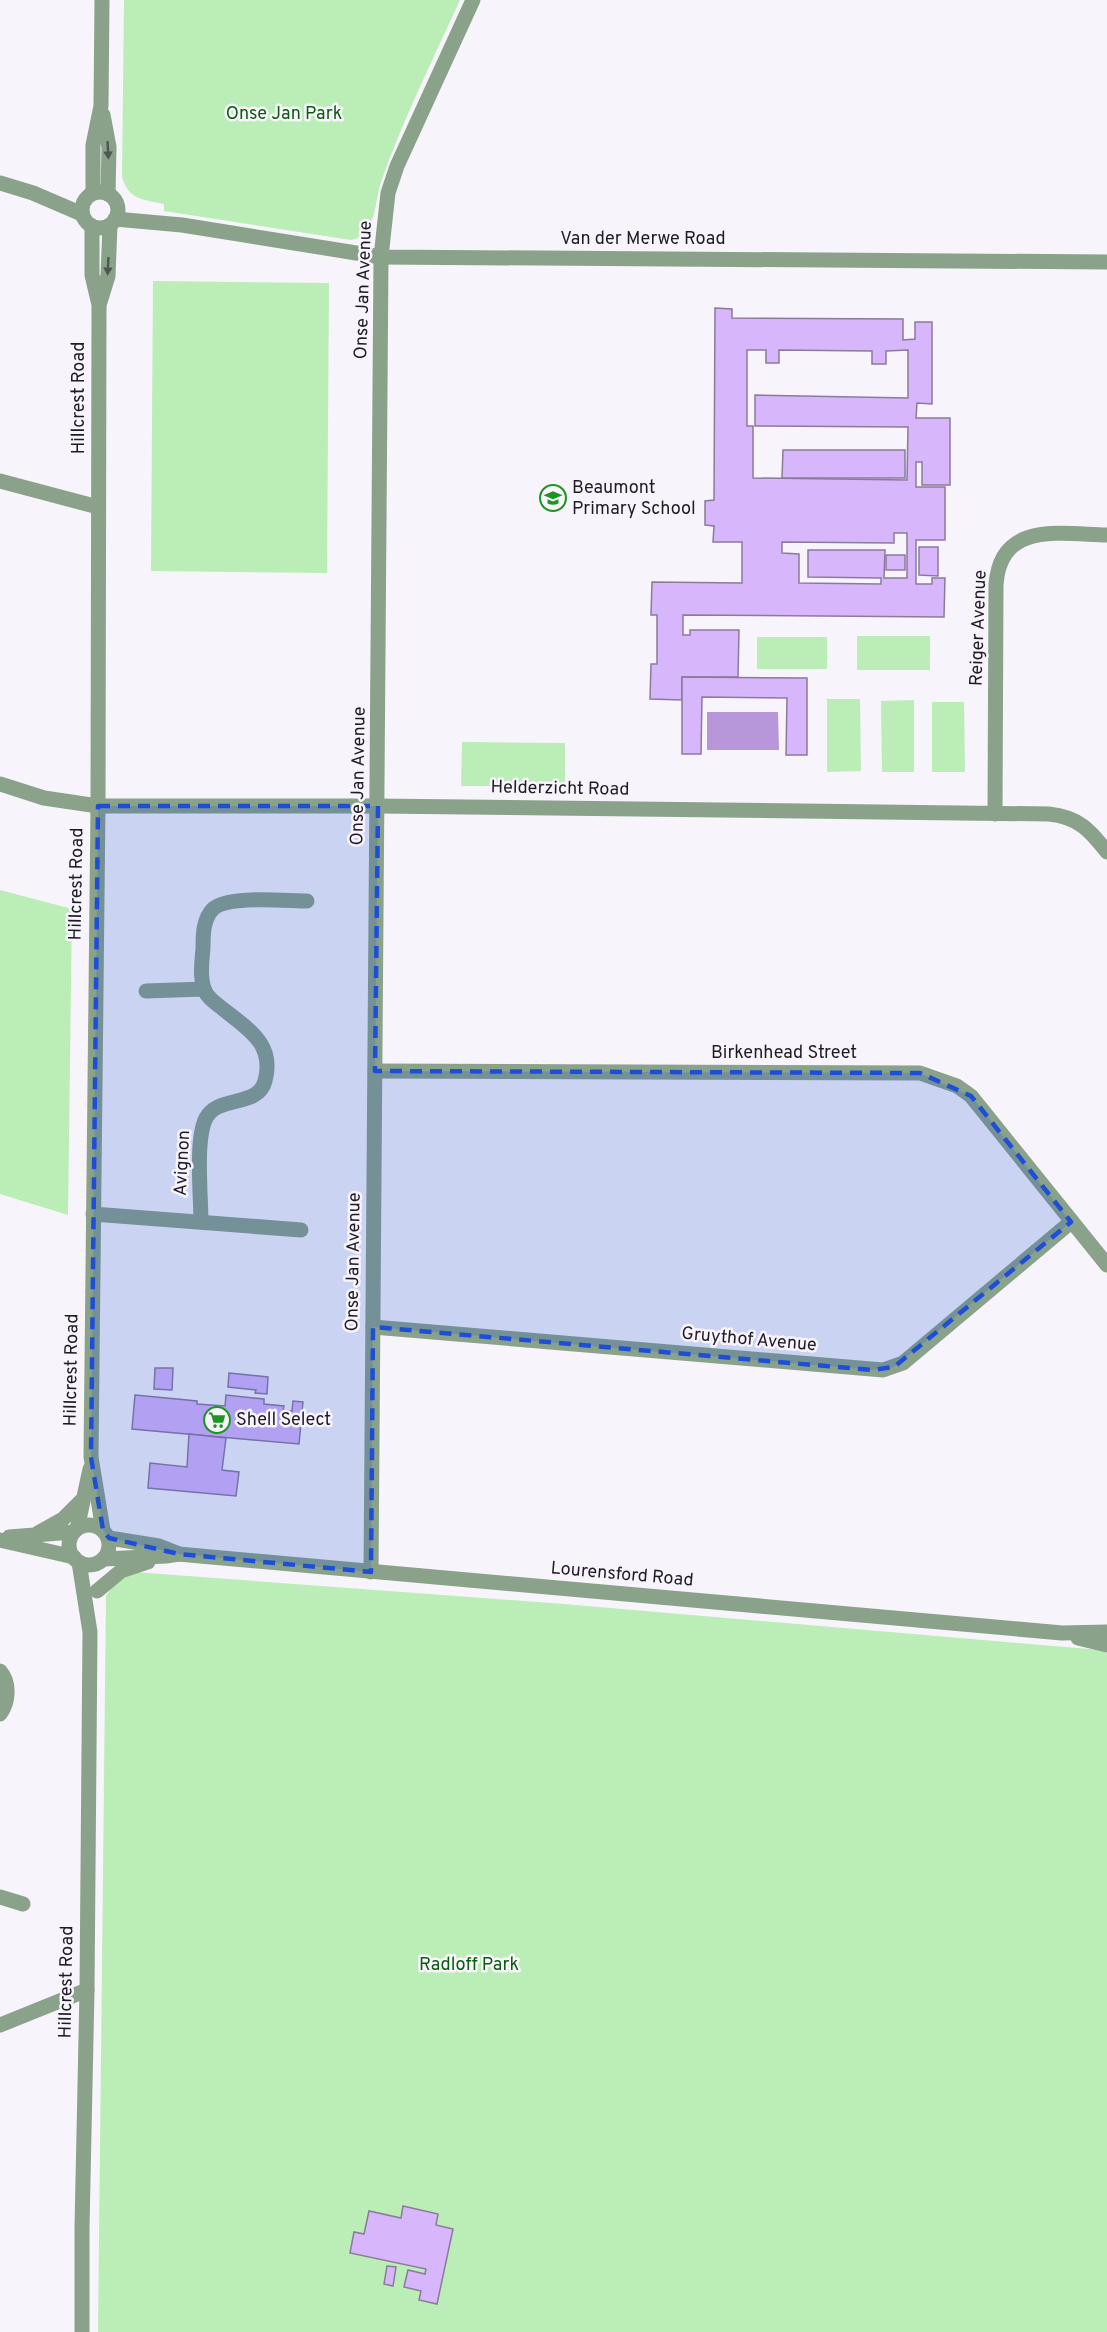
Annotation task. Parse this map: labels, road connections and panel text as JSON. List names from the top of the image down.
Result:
{
  "streets": {
    "street": [
      "Van der Merwe Road",
      "Onse Jan Avenue",
      "Hillcrest Road",
      "Reiger Avenue",
      "Helderzicht Road",
      "Birkenhead Street",
      "Avignon",
      "Gruythof Avenue",
      "Lourensford Road"
    ]
  },
  "crossings": [
    ["Van der Merwe Road", "Onse Jan Avenue"],
    ["Van der Merwe Road", "Hillcrest Road"],
    ["Onse Jan Avenue", "Helderzicht Road"],
    ["Onse Jan Avenue", "Birkenhead Street"],
    ["Onse Jan Avenue", "Gruythof Avenue"],
    ["Onse Jan Avenue", "Lourensford Road"],
    ["Hillcrest Road", "Helderzicht Road"],
    ["Hillcrest Road", "Avignon"],
    ["Hillcrest Road", "Lourensford Road"],
    ["Reiger Avenue", "Helderzicht Road"],
    ["Birkenhead Street", "Gruythof Avenue"]
  ],
  "parks": ["Onse Jan Park", "Radloff Park"],
  "places": {
    "school or university": ["Beaumont Primary School"],
    "supermarket": ["Shell Select"]
  }
}
